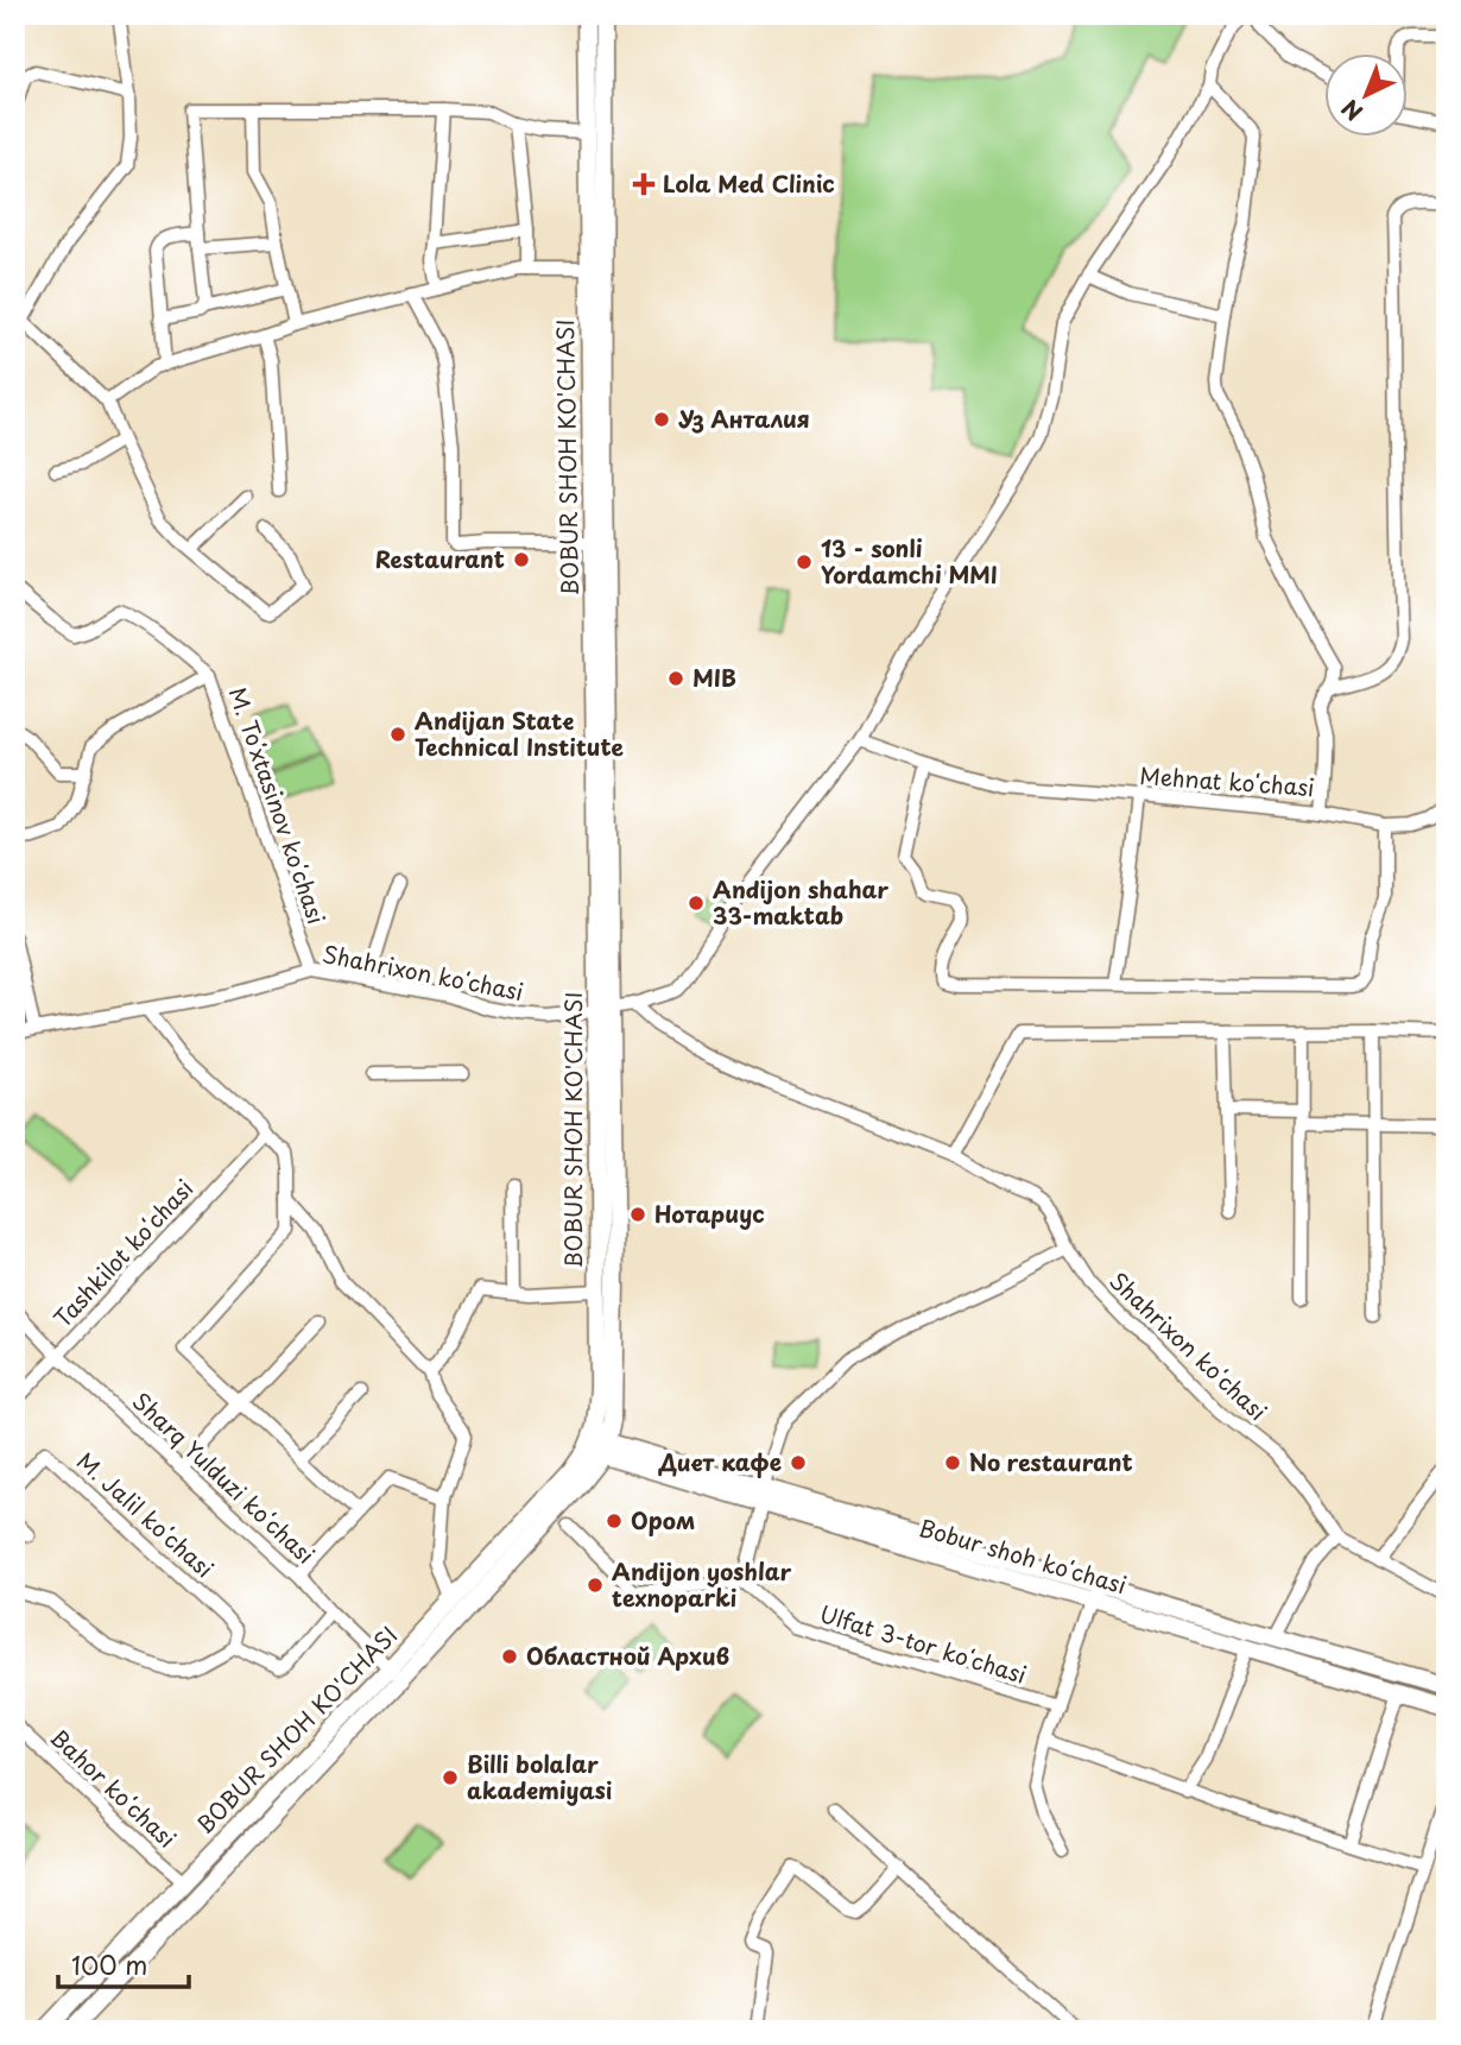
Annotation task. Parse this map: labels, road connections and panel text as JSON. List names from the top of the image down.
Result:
{
  "streets": {
    "main road": ["BOBUR SHOH KO'CHASI", "Bobur shoh koʻchasi"],
    "street": [
      "Mehnat koʻchasi",
      "M. Toʻxtasinov koʻchasi",
      "Shahrixon koʻchasi",
      "Tashkilot koʻchasi",
      "Sharq Yulduzi koʻchasi",
      "M. Jalil koʻchasi",
      "Ulfat 3-tor koʻchasi",
      "Bahor koʻchasi"
    ]
  },
  "crossings": [
    ["BOBUR SHOH KO'CHASI", "Shahrixon koʻchasi"],
    ["BOBUR SHOH KO'CHASI", "Sharq Yulduzi koʻchasi"],
    ["BOBUR SHOH KO'CHASI", "Bobur shoh koʻchasi"],
    ["BOBUR SHOH KO'CHASI", "Bahor koʻchasi"],
    ["M. Toʻxtasinov koʻchasi", "Shahrixon koʻchasi"],
    ["Tashkilot koʻchasi", "Sharq Yulduzi koʻchasi"]
  ],
  "places": {
    "health": ["Lola Med Clinic"],
    "other": [
      "Уз Анталия",
      "Restaurant",
      "13 - sonli Yordamchi MMI",
      "MIB",
      "Andijan State Technical Institute",
      "Andijon shahar 33-maktab",
      "Нотариус",
      "Диет кафе",
      "No restaurant",
      "Ором",
      "Andijon yoshlar texnoparki",
      "Областной Архив",
      "Billi bolalar akademiyasi"
    ]
  },
  "scale_bar": "100 m",
  "north": "bottom left"
}
